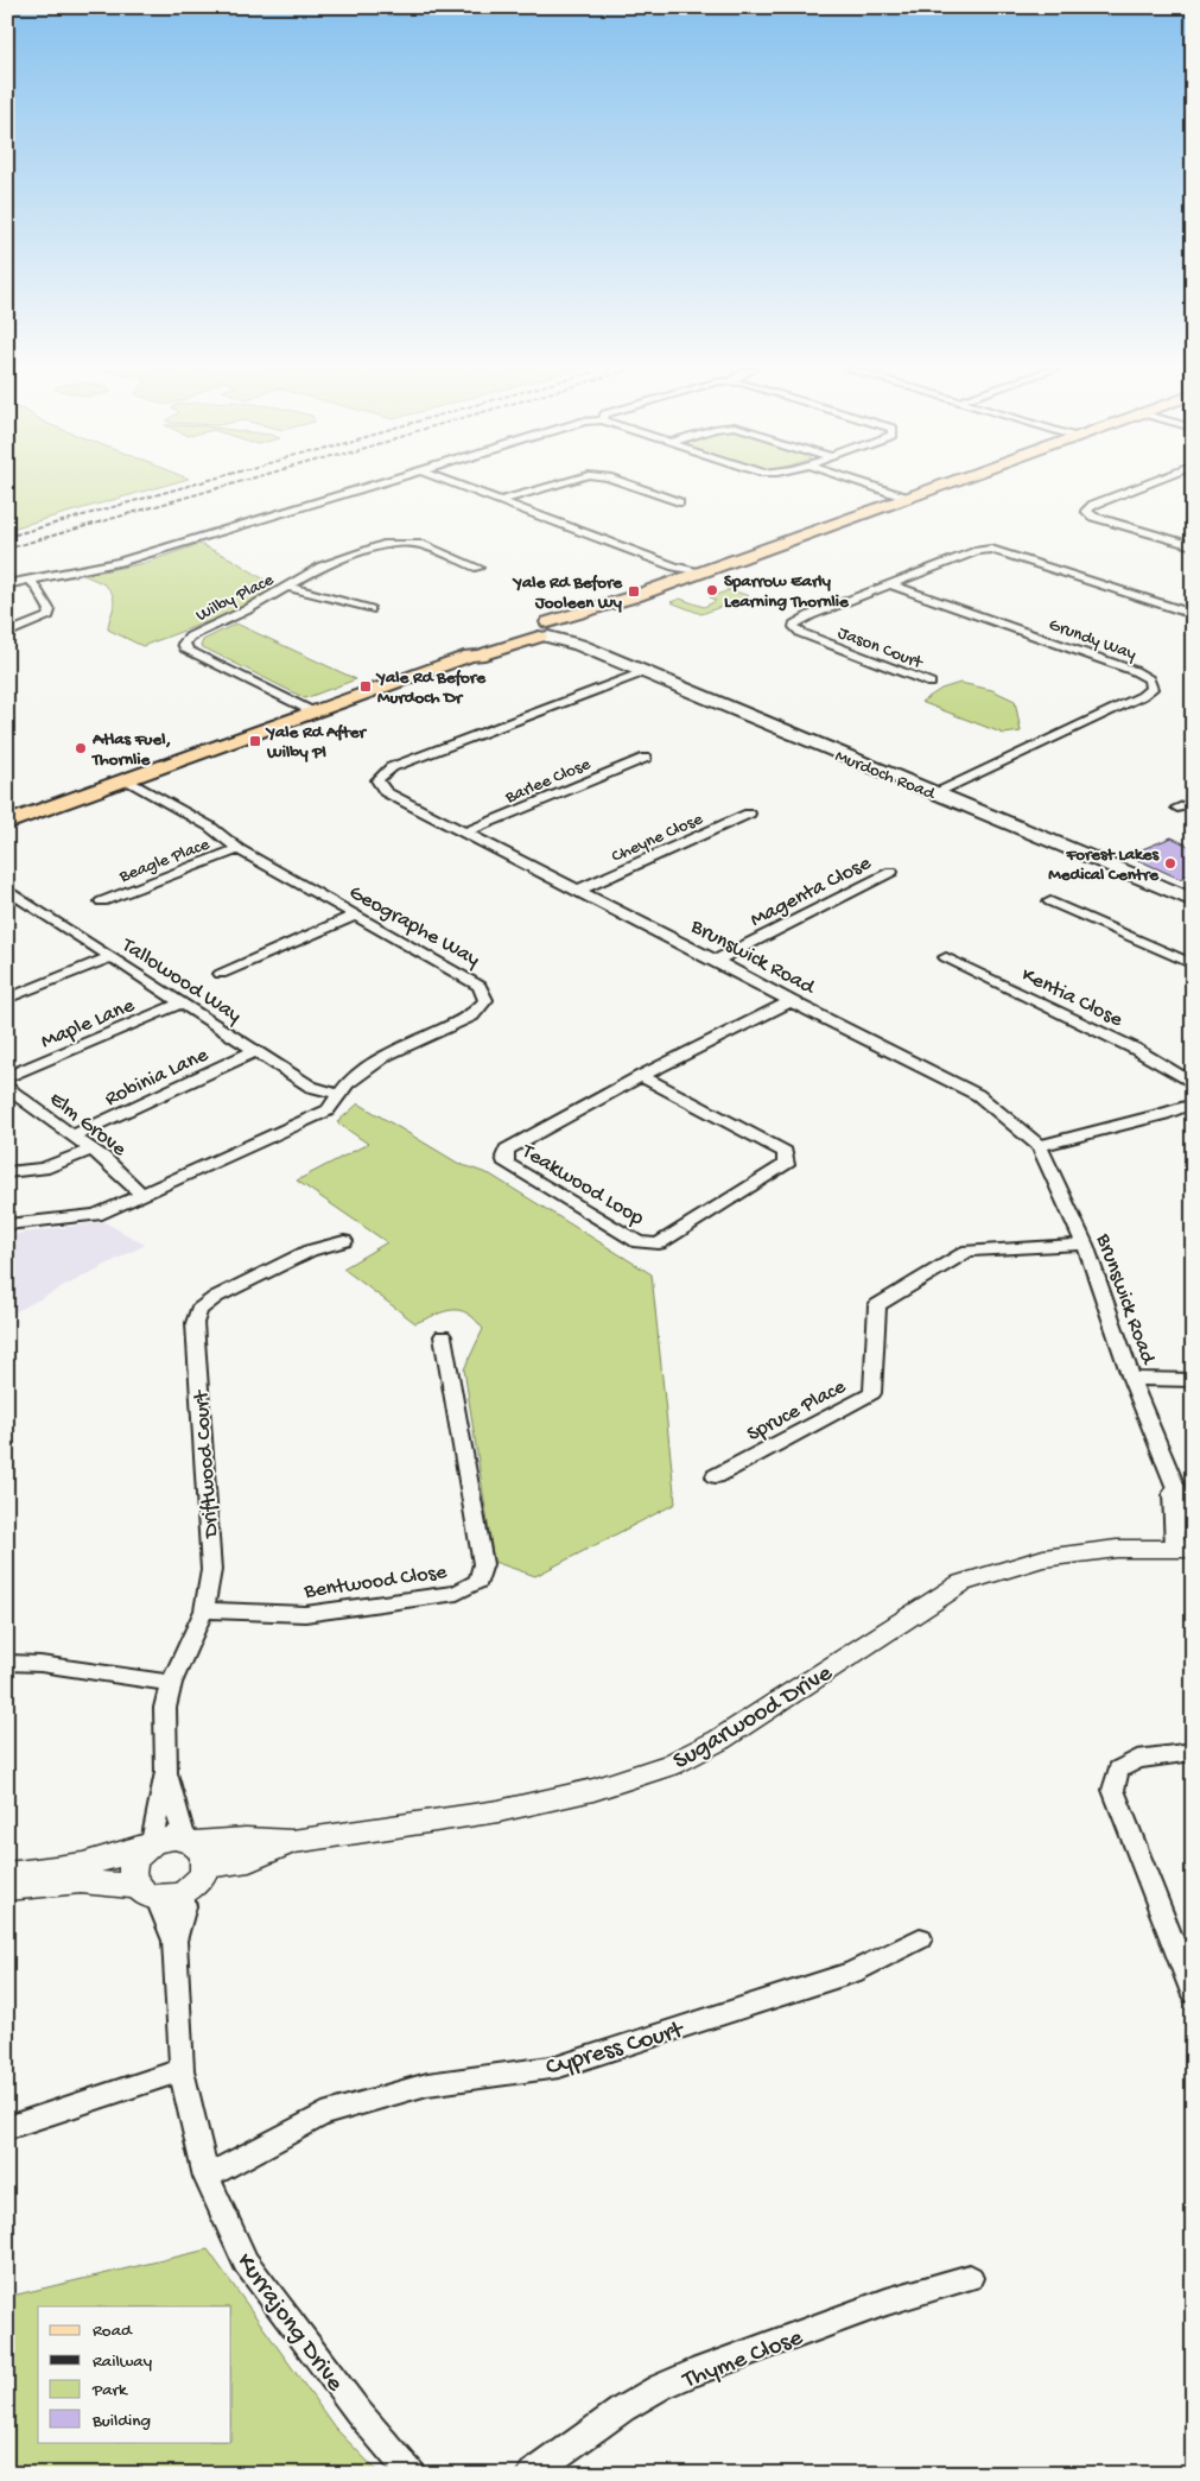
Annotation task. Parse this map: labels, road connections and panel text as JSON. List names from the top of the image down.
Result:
{
  "streets": {
    "main road": ["Murdoch Road"],
    "street": [
      "Wilby Place",
      "Grundy Way",
      "Jason Court",
      "Barlee Close",
      "Cheyne Close",
      "Beagle Place",
      "Magenta Close",
      "Geographe Way",
      "Brunswick Road",
      "Tallowood Way",
      "Kentia Close",
      "Maple Lane",
      "Robinia Lane",
      "Elm Grove",
      "Teakwood Loop",
      "Spruce Place",
      "Driftwood Court",
      "Bentwood Close",
      "Sugarwood Drive",
      "Cypress Court",
      "Kurrajong Drive",
      "Thyme Close"
    ]
  },
  "crossings": [
    ["Grundy Way", "Jason Court"],
    ["Grundy Way", "Murdoch Road"],
    ["Murdoch Road", "Brunswick Road"],
    ["Barlee Close", "Brunswick Road"],
    ["Cheyne Close", "Brunswick Road"],
    ["Beagle Place", "Geographe Way"],
    ["Magenta Close", "Brunswick Road"],
    ["Geographe Way", "Tallowood Way"],
    ["Geographe Way", "Elm Grove"],
    ["Brunswick Road", "Teakwood Loop"],
    ["Brunswick Road", "Spruce Place"],
    ["Brunswick Road", "Sugarwood Drive"],
    ["Tallowood Way", "Maple Lane"],
    ["Tallowood Way", "Robinia Lane"],
    ["Robinia Lane", "Elm Grove"],
    ["Driftwood Court", "Bentwood Close"],
    ["Driftwood Court", "Sugarwood Drive"],
    ["Driftwood Court", "Kurrajong Drive"],
    ["Sugarwood Drive", "Kurrajong Drive"],
    ["Cypress Court", "Kurrajong Drive"]
  ],
  "places": {
    "other": ["Sparrow Early Learning Thornlie", "Atlas Fuel, Thornlie", "Forest Lakes Medical Centre"],
    "transit": ["Yale Rd Before Jooleen Wy", "Yale Rd Before Murdoch Dr", "Yale Rd After Wilby Pl"]
  },
  "legend": [
    "Road",
    "Railway",
    "Park",
    "Building"
  ]
}
